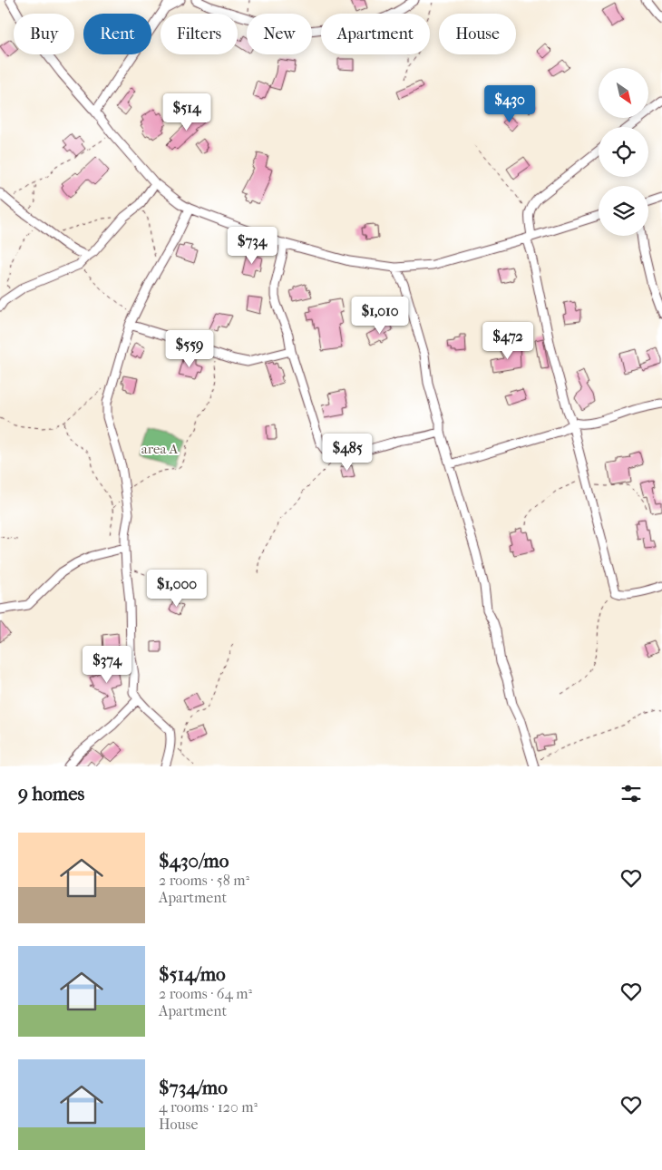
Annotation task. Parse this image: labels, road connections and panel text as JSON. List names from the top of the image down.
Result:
{
  "parks": ["area A"],
  "north": "bottom right",
  "page": {
    "chip": [
      "Buy",
      "Rent",
      "Filters",
      "New",
      "Apartment",
      "House"
    ],
    "price": [
      "$430",
      "$514",
      "$734",
      "$1,010",
      "$472",
      "$559",
      "$485",
      "$1,000",
      "$374"
    ],
    "heading": "9 homes",
    "list": [
      {
        "name": "$430/mo",
        "note": "2 rooms · 58 m² · Apartment"
      },
      {
        "name": "$514/mo",
        "note": "2 rooms · 64 m² · Apartment"
      },
      {
        "name": "$734/mo",
        "note": "4 rooms · 120 m² · House"
      }
    ]
  }
}
